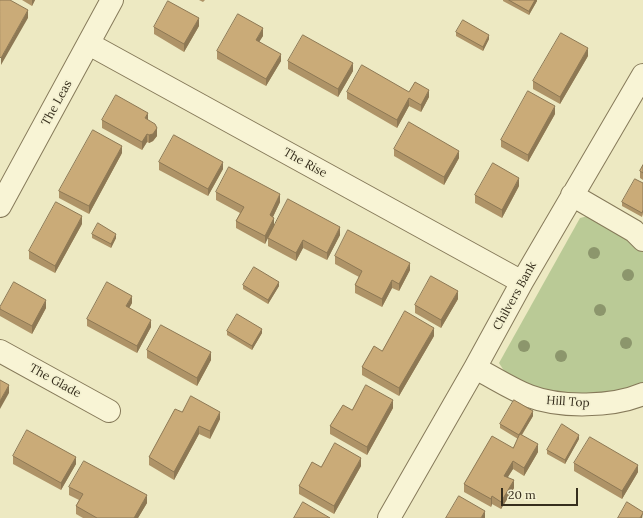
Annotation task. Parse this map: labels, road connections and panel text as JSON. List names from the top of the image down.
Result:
{
  "streets": {
    "street": [
      "The Leas",
      "The Rise",
      "Chilvers Bank",
      "The Glade",
      "Hill Top"
    ]
  },
  "crossings": [
    ["The Leas", "The Rise"],
    ["The Rise", "Chilvers Bank"],
    ["Chilvers Bank", "Hill Top"]
  ],
  "scale_bar": "20 m"
}
